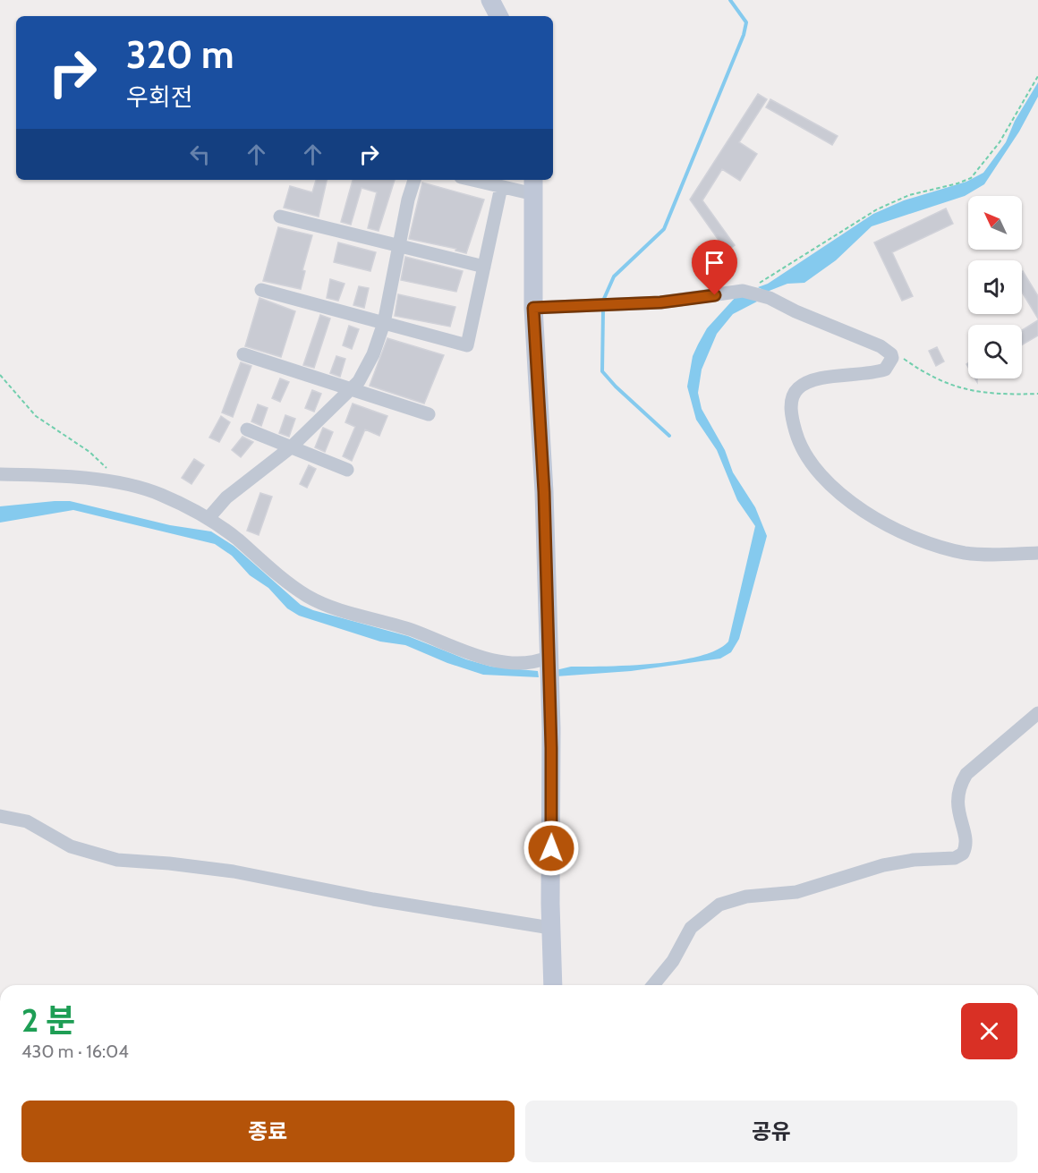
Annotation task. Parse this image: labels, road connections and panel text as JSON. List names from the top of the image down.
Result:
{
  "north": "top left",
  "page": {
    "turn": ["320 m", "우회전"],
    "heading": ["2 분", "430 m · 16:04"],
    "buttons": ["종료", "공유"]
  }
}
